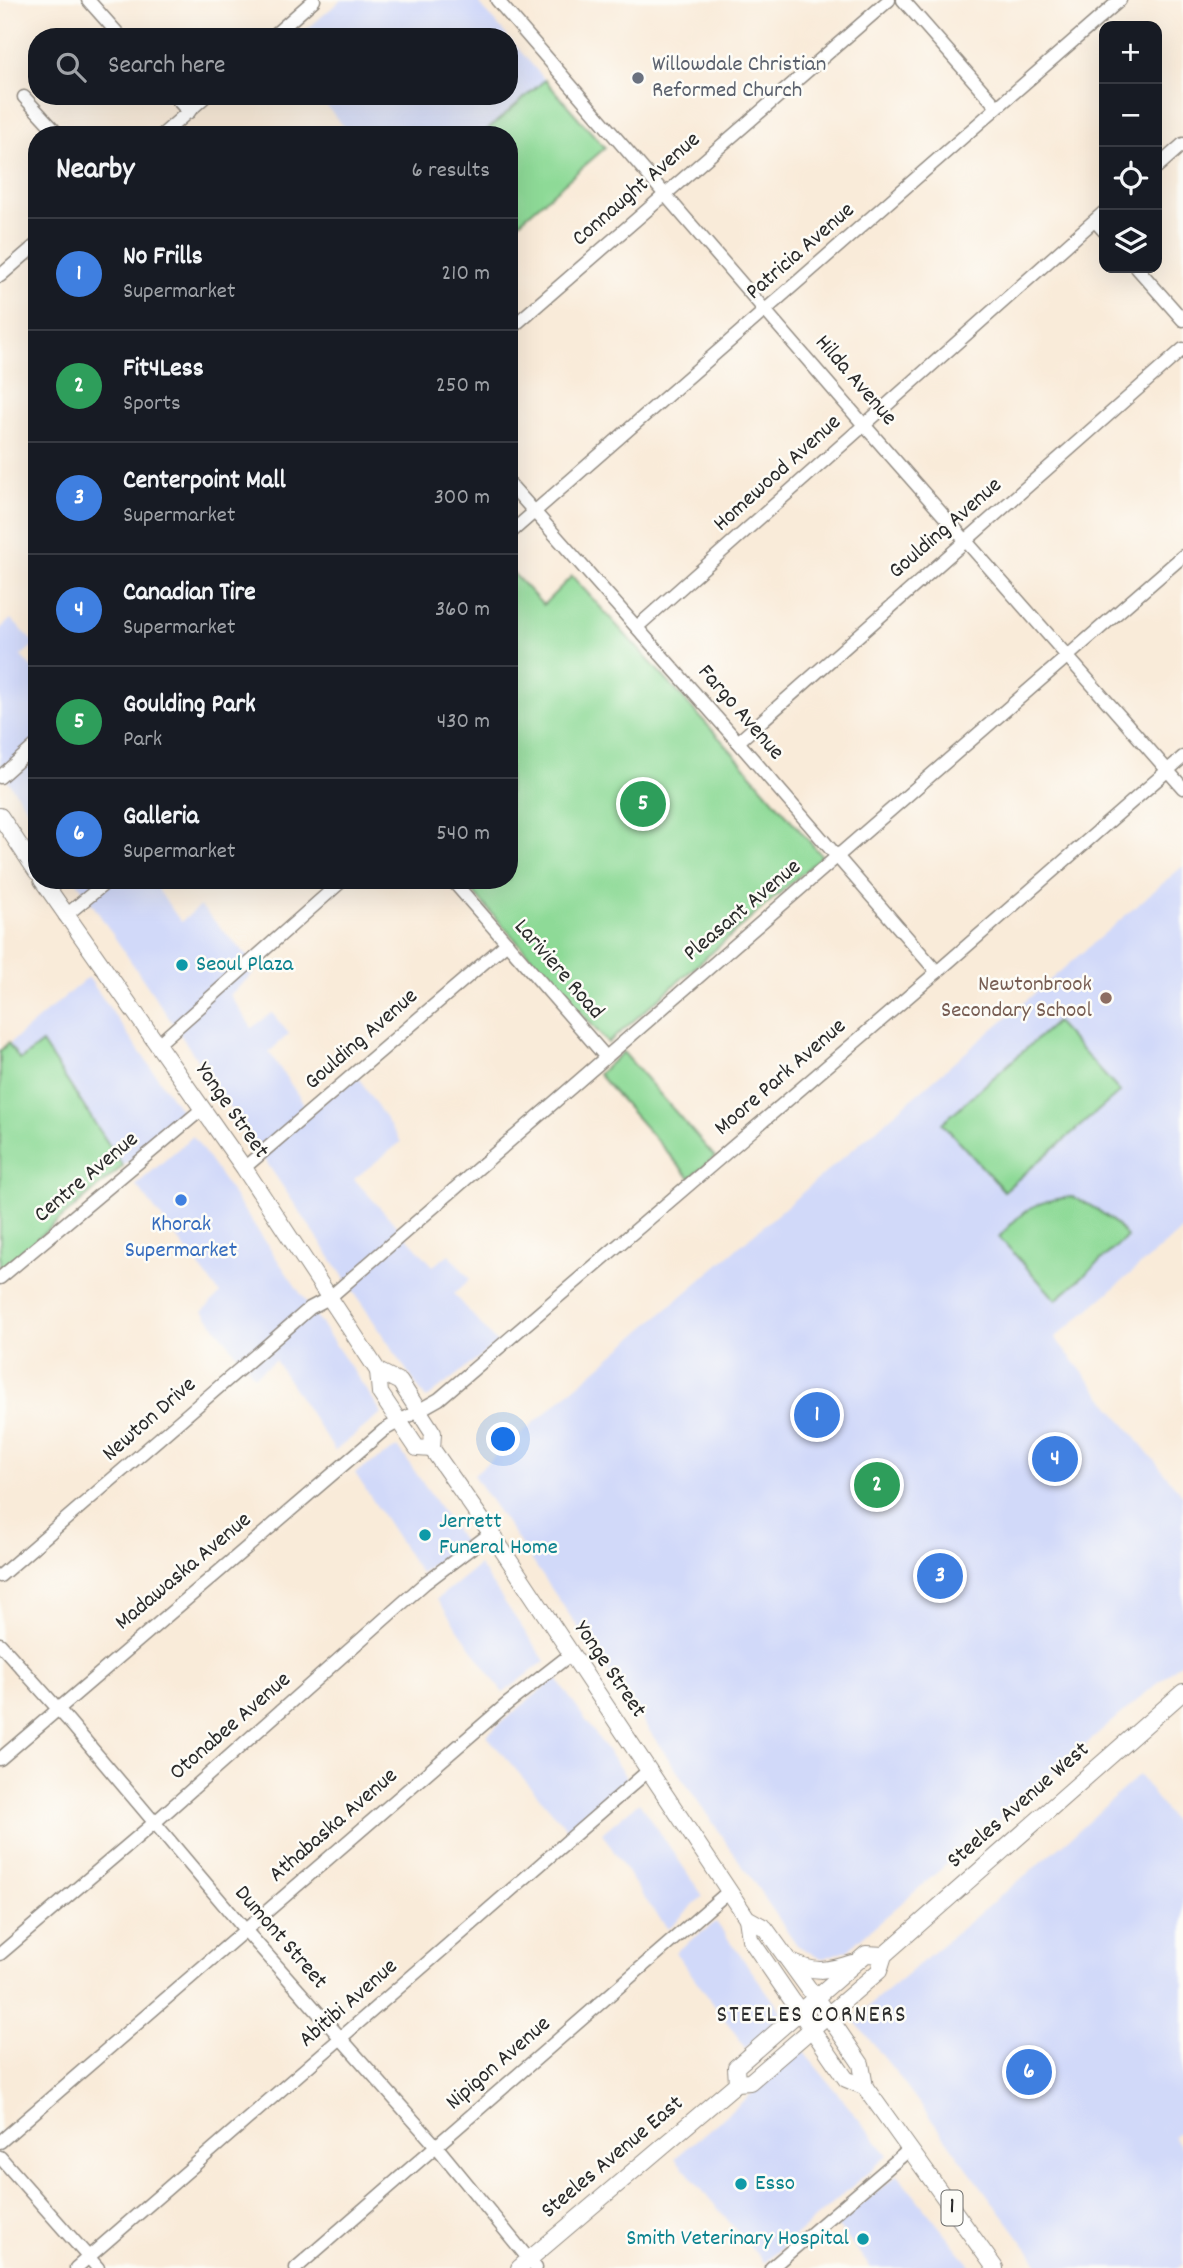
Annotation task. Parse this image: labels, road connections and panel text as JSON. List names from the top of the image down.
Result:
{
  "streets": {
    "main road": [
      "Yonge Street",
      "Steeles Avenue West",
      "Steeles Avenue East",
      "1"
    ],
    "street": [
      "Connaught Avenue",
      "Patricia Avenue",
      "Hilda Avenue",
      "Homewood Avenue",
      "Goulding Avenue",
      "Fargo Avenue",
      "Pleasant Avenue",
      "Lariviere Road",
      "Moore Park Avenue",
      "Centre Avenue",
      "Newton Drive",
      "Madawaska Avenue",
      "Otonabee Avenue",
      "Athabaska Avenue",
      "Dumont Street",
      "Abitibi Avenue",
      "Nipigon Avenue"
    ]
  },
  "crossings": [
    ["Connaught Avenue", "Hilda Avenue"],
    ["Patricia Avenue", "Hilda Avenue"],
    ["Patricia Avenue", "Fargo Avenue"],
    ["Hilda Avenue", "Homewood Avenue"],
    ["Hilda Avenue", "Goulding Avenue"],
    ["Hilda Avenue", "Pleasant Avenue"],
    ["Hilda Avenue", "Moore Park Avenue"],
    ["Homewood Avenue", "Fargo Avenue"],
    ["Goulding Avenue", "Fargo Avenue"],
    ["Goulding Avenue", "Lariviere Road"],
    ["Goulding Avenue", "Yonge Street"],
    ["Fargo Avenue", "Pleasant Avenue"],
    ["Fargo Avenue", "Moore Park Avenue"],
    ["Pleasant Avenue", "Lariviere Road"],
    ["Pleasant Avenue", "Yonge Street"],
    ["Pleasant Avenue", "Newton Drive"],
    ["Moore Park Avenue", "Yonge Street"],
    ["Moore Park Avenue", "Madawaska Avenue"],
    ["Yonge Street", "Centre Avenue"],
    ["Yonge Street", "Newton Drive"],
    ["Yonge Street", "Madawaska Avenue"],
    ["Yonge Street", "Otonabee Avenue"],
    ["Yonge Street", "Steeles Avenue West"],
    ["Yonge Street", "Athabaska Avenue"],
    ["Yonge Street", "Abitibi Avenue"],
    ["Yonge Street", "Nipigon Avenue"],
    ["Yonge Street", "Steeles Avenue East"],
    ["Madawaska Avenue", "Dumont Street"],
    ["Otonabee Avenue", "Dumont Street"],
    ["Steeles Avenue West", "Steeles Avenue East"],
    ["Athabaska Avenue", "Dumont Street"],
    ["Dumont Street", "Abitibi Avenue"],
    ["Dumont Street", "Nipigon Avenue"],
    ["Dumont Street", "Steeles Avenue East"]
  ],
  "districts": ["STEELES CORNERS"],
  "places": [
    "Willowdale Christian Reformed Church",
    "Seoul Plaza",
    "Newtonbrook Secondary School",
    "Khorak Supermarket",
    "Jerrett Funeral Home",
    "Esso",
    "Smith Veterinary Hospital"
  ],
  "page": {
    "map_buttons": ["+", "−"],
    "search": "Search here",
    "heading": ["Nearby", "6 results"],
    "list": [
      {
        "mark": "1",
        "name": "No Frills",
        "note": "Supermarket",
        "value": "210 m"
      },
      {
        "mark": "2",
        "name": "Fit4Less",
        "note": "Sports",
        "value": "250 m"
      },
      {
        "mark": "3",
        "name": "Centerpoint Mall",
        "note": "Supermarket",
        "value": "300 m"
      },
      {
        "mark": "4",
        "name": "Canadian Tire",
        "note": "Supermarket",
        "value": "360 m"
      },
      {
        "mark": "5",
        "name": "Goulding Park",
        "note": "Park",
        "value": "430 m"
      },
      {
        "mark": "6",
        "name": "Galleria",
        "note": "Supermarket",
        "value": "540 m"
      }
    ],
    "pins": [
      "5",
      "1",
      "4",
      "2",
      "3",
      "6"
    ]
  }
}
